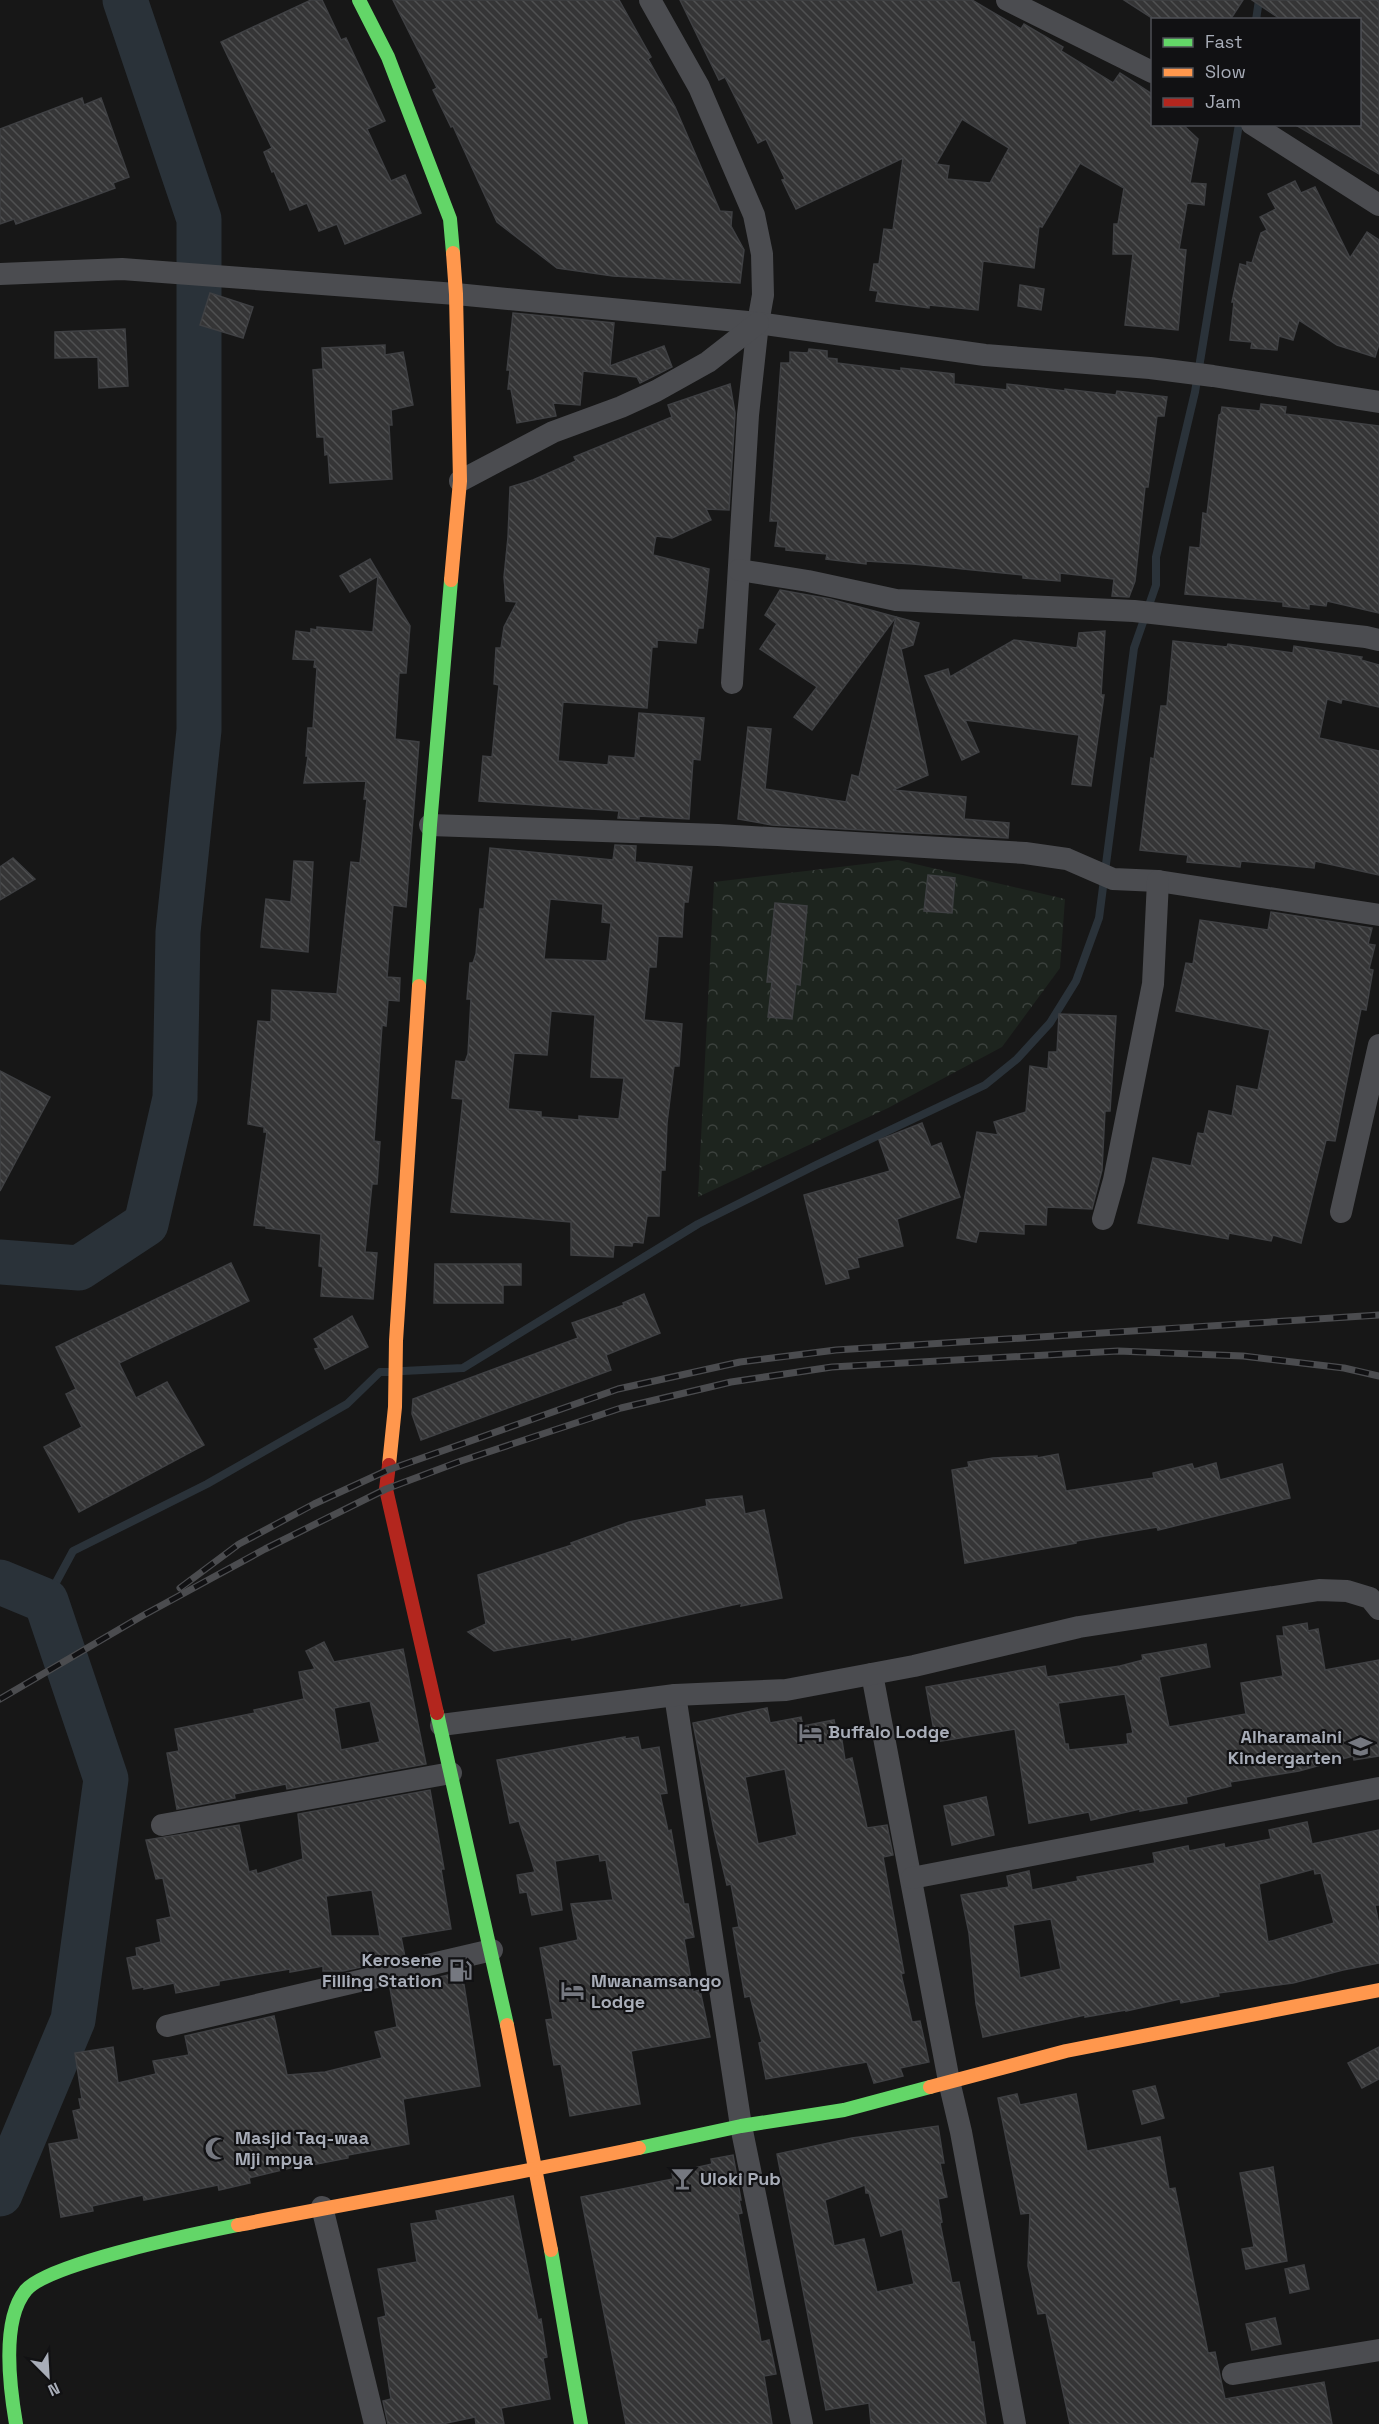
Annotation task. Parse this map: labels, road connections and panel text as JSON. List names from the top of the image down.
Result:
{
  "places": {
    "hotel": ["Buffalo Lodge", "Mwanamsango Lodge"],
    "school or university": ["Alharamaini Kindergarten"],
    "fuel station": ["Kerosene Filling Station"],
    "mosque": ["Masjid Taq-waa Mji mpya"],
    "bar": ["Uloki Pub"]
  },
  "legend": ["Fast", "Slow", "Jam"],
  "north": "bottom right"
}
